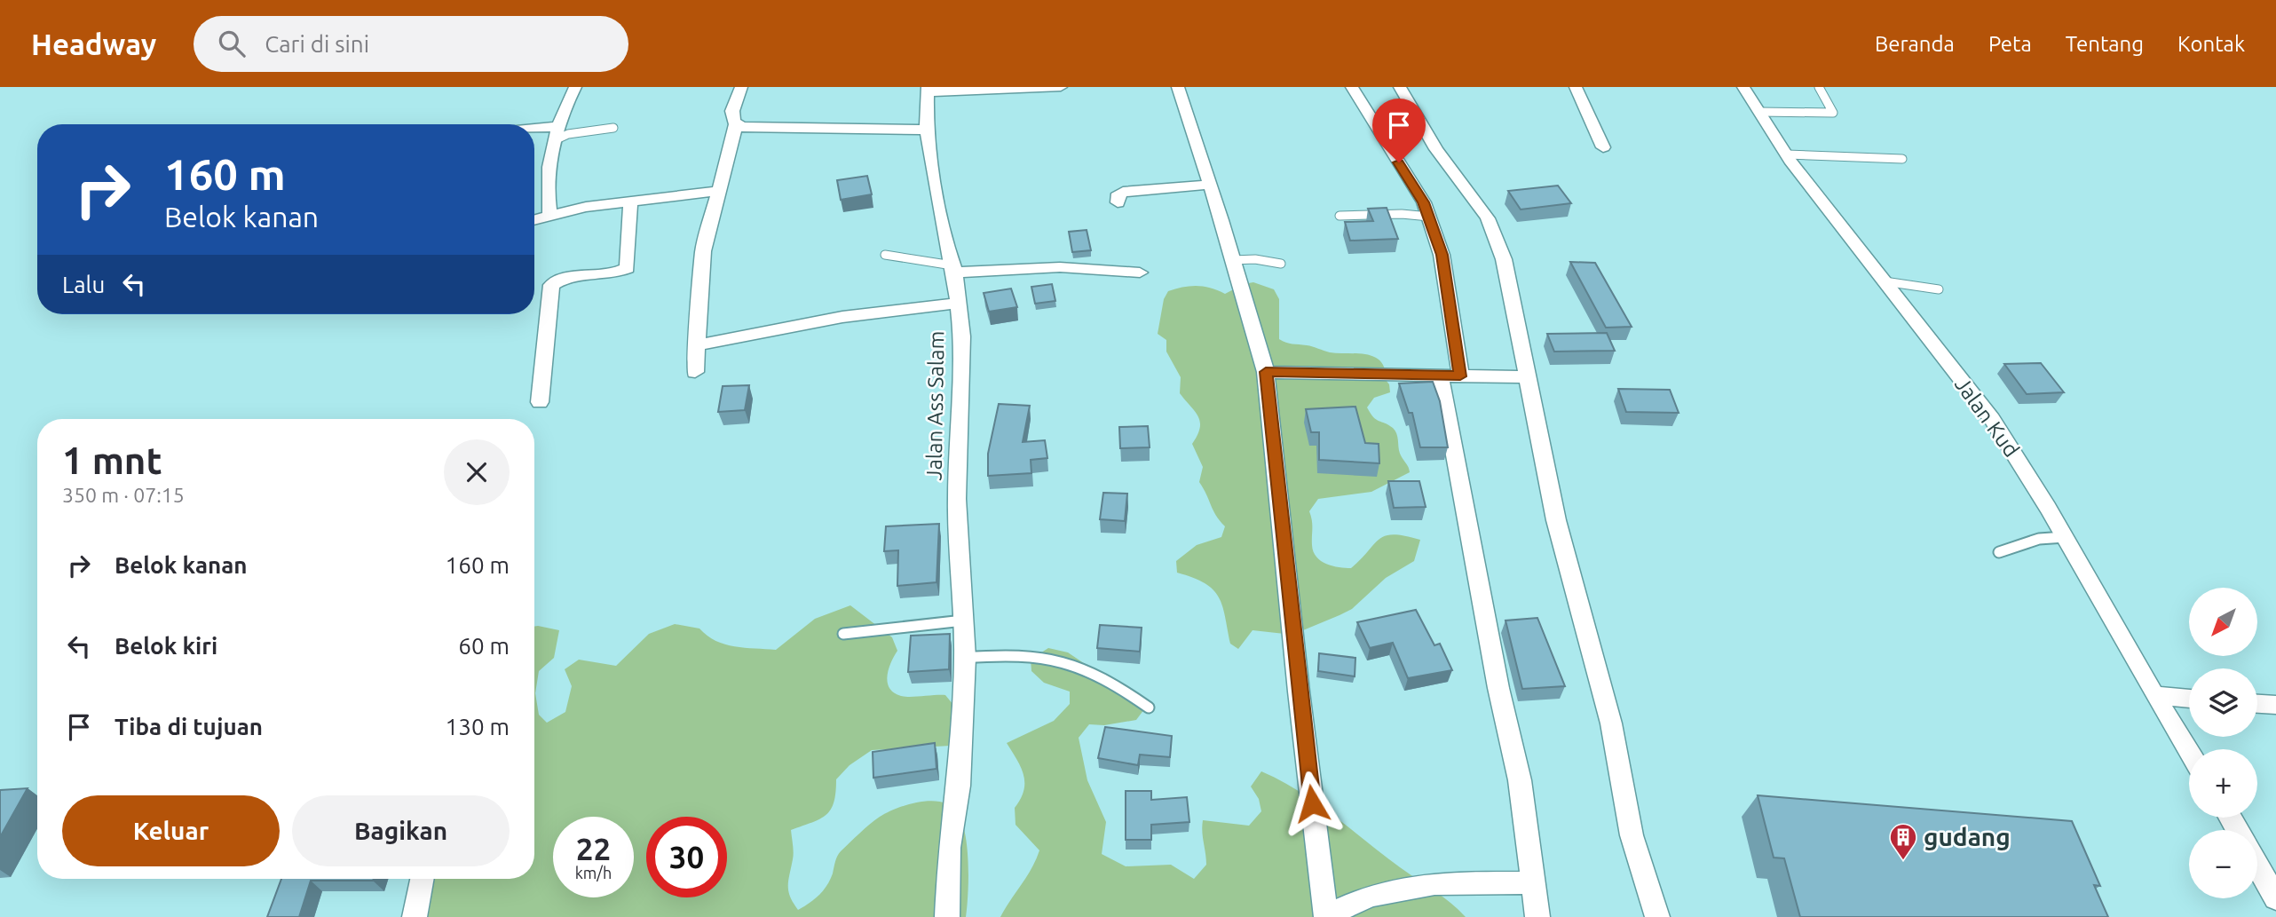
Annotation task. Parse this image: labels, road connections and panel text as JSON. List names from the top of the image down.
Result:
{
  "streets": {
    "street": ["Jalan Ass Salam", "Jalan Kud"]
  },
  "places": {
    "building": ["gudang"]
  },
  "north": "bottom left",
  "page": {
    "header": "Headway",
    "search": "Cari di sini",
    "nav": [
      "Beranda",
      "Peta",
      "Tentang",
      "Kontak"
    ],
    "turn": ["160 m", "Belok kanan"],
    "then": "Lalu",
    "heading": ["1 mnt", "350 m · 07:15"],
    "list": [
      {
        "name": "Belok kanan",
        "value": "160 m"
      },
      {
        "name": "Belok kiri",
        "value": "60 m"
      },
      {
        "name": "Tiba di tujuan",
        "value": "130 m"
      }
    ],
    "map_buttons": ["+", "−"],
    "buttons": ["Keluar", "Bagikan"],
    "speed": "22 km/h",
    "limit": "30"
  }
}
